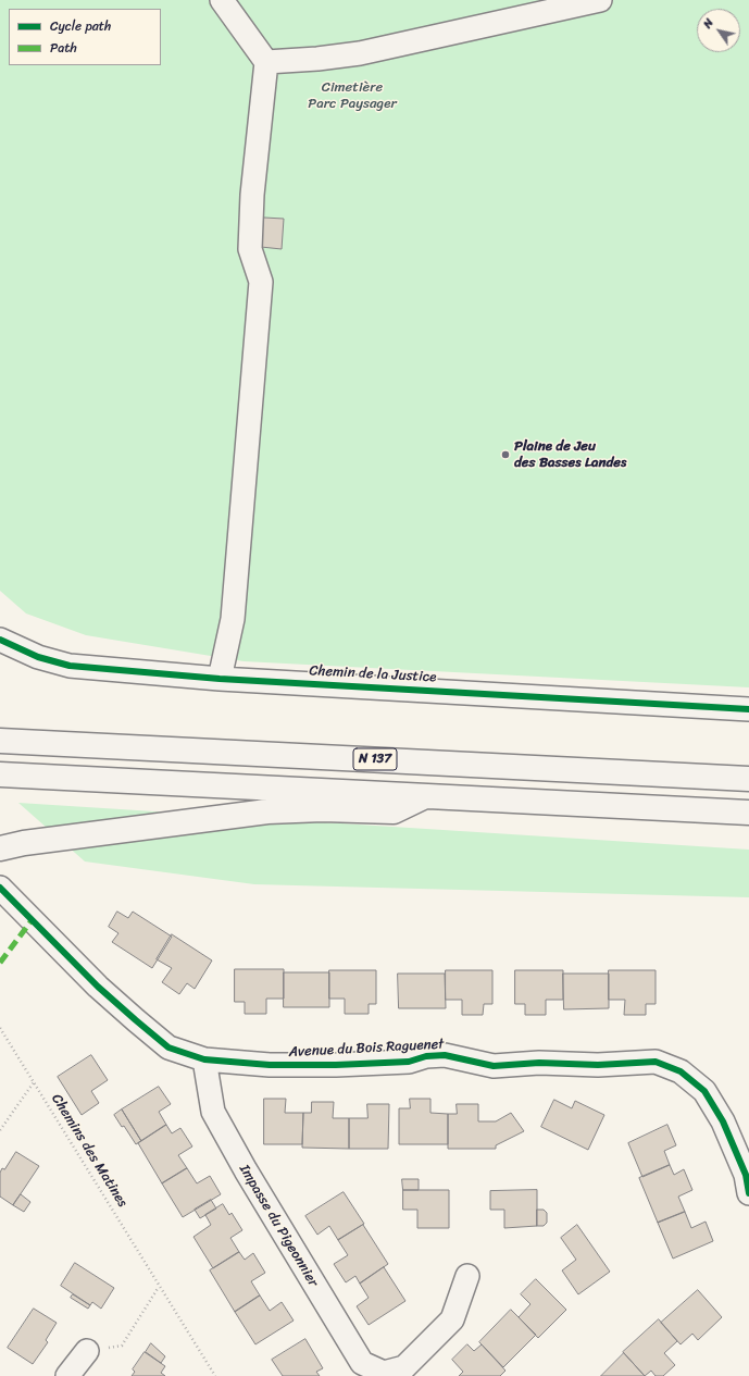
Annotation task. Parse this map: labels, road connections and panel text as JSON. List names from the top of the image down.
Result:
{
  "streets": {
    "highway": ["N 137"],
    "street": ["Chemin de la Justice", "Avenue du Bois Raguenet", "Impasse du Pigeonnier"],
    "path": ["Chemins des Matines"]
  },
  "crossings": [
    ["Avenue du Bois Raguenet", "Impasse du Pigeonnier"]
  ],
  "parks": ["Cimetière Parc Paysager"],
  "places": ["Plaine de Jeu des Basses Landes"],
  "legend": ["Cycle path", "Path"],
  "north": "top left"
}
